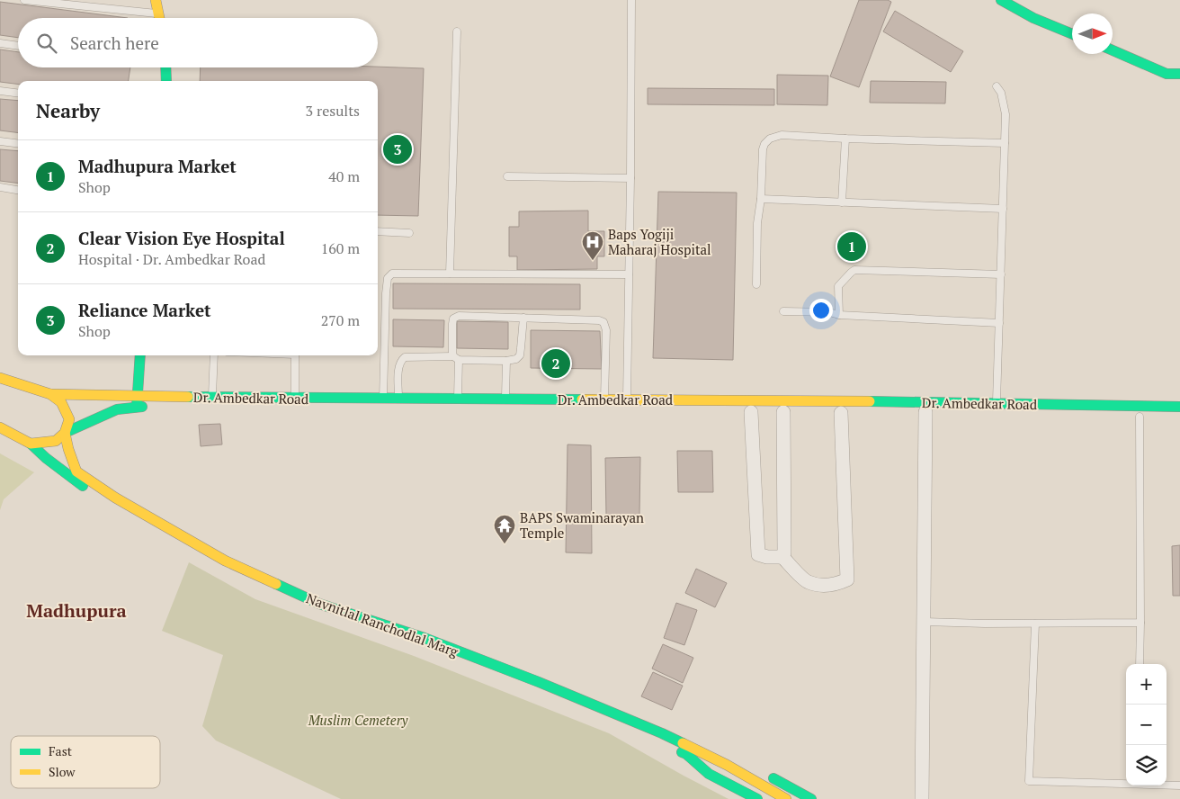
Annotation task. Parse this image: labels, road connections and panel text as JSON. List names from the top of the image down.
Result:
{
  "streets": {
    "main road": ["Dr. Ambedkar Road", "Navnitlal Ranchodlal Marg"]
  },
  "crossings": [
    ["Dr. Ambedkar Road", "Navnitlal Ranchodlal Marg"]
  ],
  "districts": ["Madhupura"],
  "parks": ["Muslim Cemetery"],
  "places": {
    "hospital": ["Baps Yogiji Maharaj Hospital"],
    "temple": ["BAPS Swaminarayan Temple"]
  },
  "legend": ["Fast", "Slow"],
  "north": "right",
  "page": {
    "search": "Search here",
    "heading": ["Nearby", "3 results"],
    "pins": ["3", "1", "2"],
    "list": [
      {
        "mark": "1",
        "name": "Madhupura Market",
        "note": "Shop",
        "value": "40 m"
      },
      {
        "mark": "2",
        "name": "Clear Vision Eye Hospital",
        "note": "Hospital · Dr. Ambedkar Road",
        "value": "160 m"
      },
      {
        "mark": "3",
        "name": "Reliance Market",
        "note": "Shop",
        "value": "270 m"
      }
    ],
    "map_buttons": ["+", "−"]
  }
}
